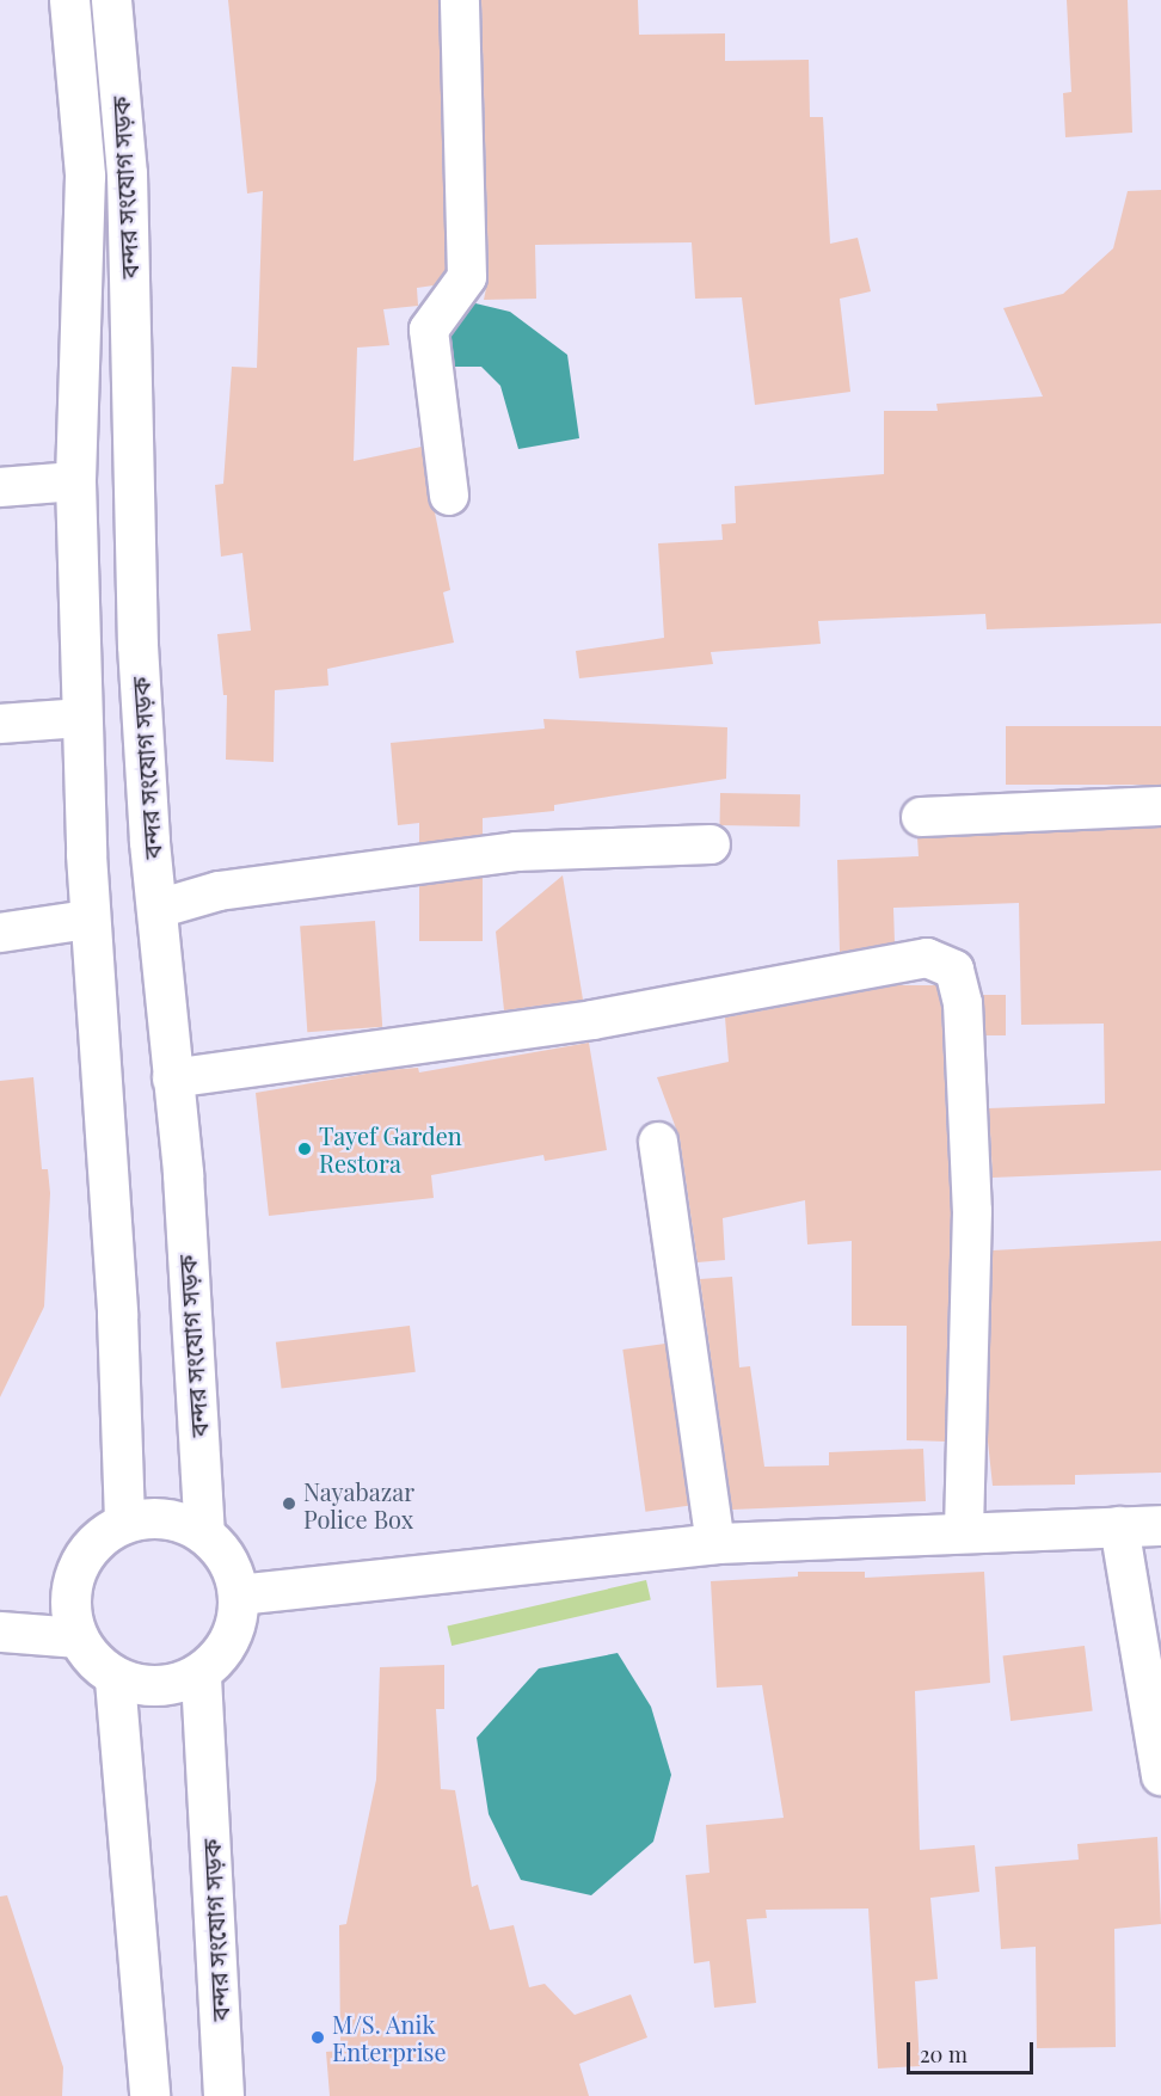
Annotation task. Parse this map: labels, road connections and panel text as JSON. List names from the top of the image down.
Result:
{
  "streets": {
    "main road": ["বন্দর সংযোগ সড়ক"]
  },
  "places": ["Tayef Garden Restora", "Nayabazar Police Box", "M/S. Anik Enterprise"],
  "scale_bar": "20 m"
}
